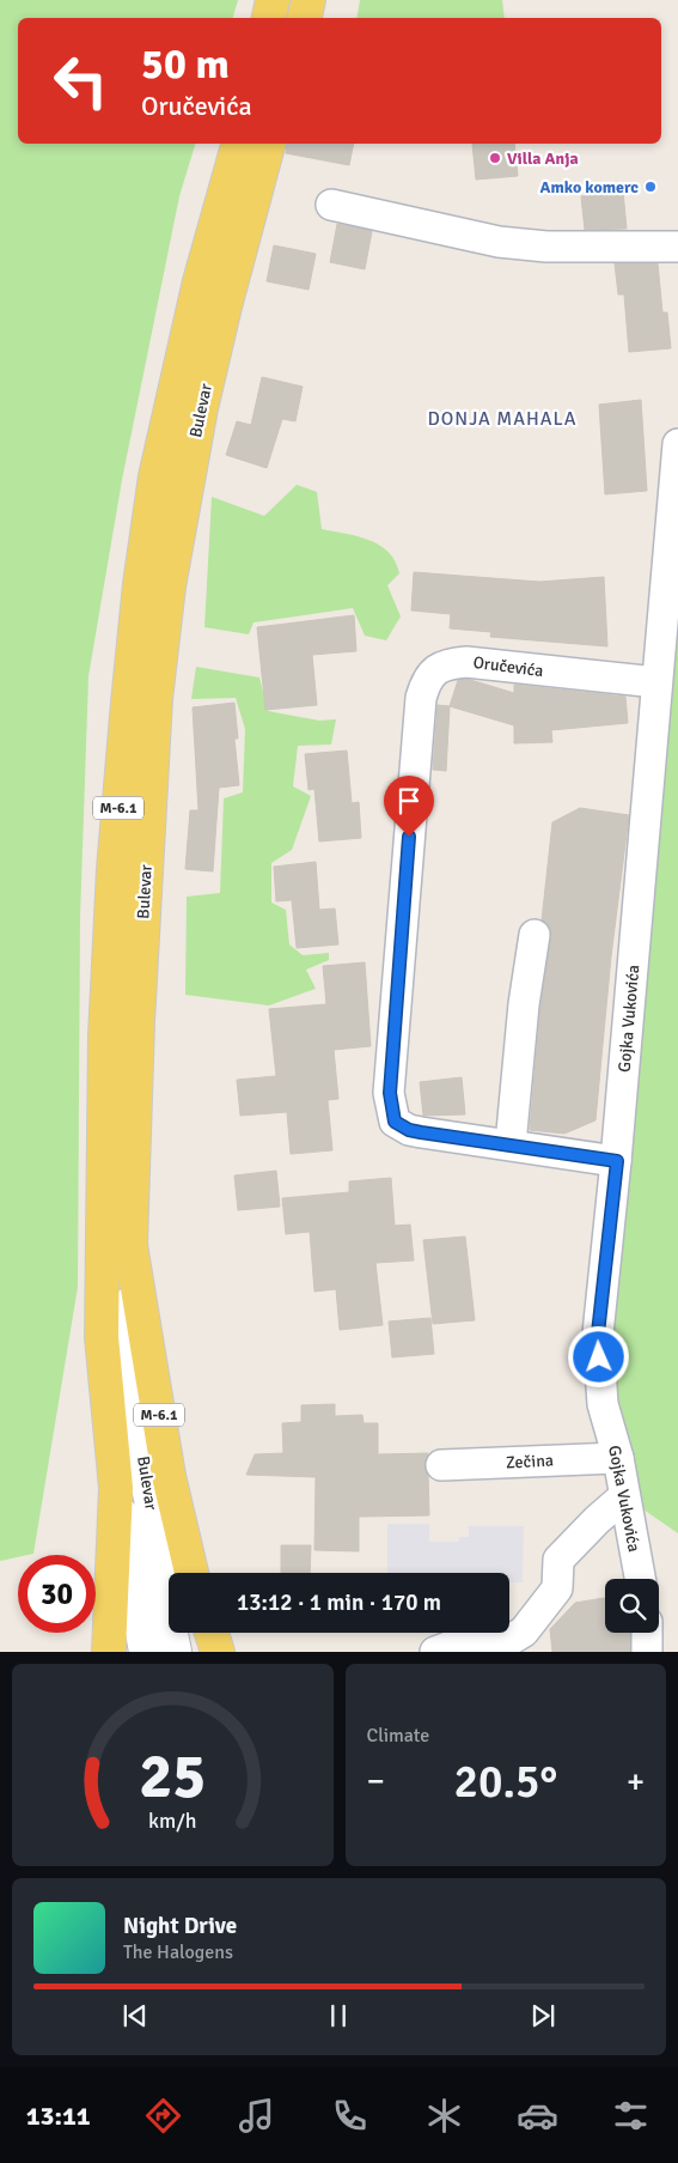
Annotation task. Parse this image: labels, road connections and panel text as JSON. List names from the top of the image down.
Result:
{
  "streets": {
    "main road": ["Bulevar", "M-6.1"],
    "street": ["Oručevića", "Gojka Vukovića", "Zečina"]
  },
  "crossings": [
    ["Bulevar", "M-6.1"],
    ["Oručevića", "Gojka Vukovića"],
    ["Gojka Vukovića", "Zečina"]
  ],
  "districts": ["DONJA MAHALA"],
  "places": ["Villa Anja", "Amko komerc"],
  "page": {
    "turn": ["50 m", "Oručevića"],
    "limit": "30",
    "trip": "13:12 · 1 min · 170 m",
    "tile": "Climate",
    "heat": ["−", "20.5°", "+"],
    "song": ["Night Drive", "The Halogens"],
    "tabs": "13:11",
    "gauge": ["25", "km/h"]
  }
}
